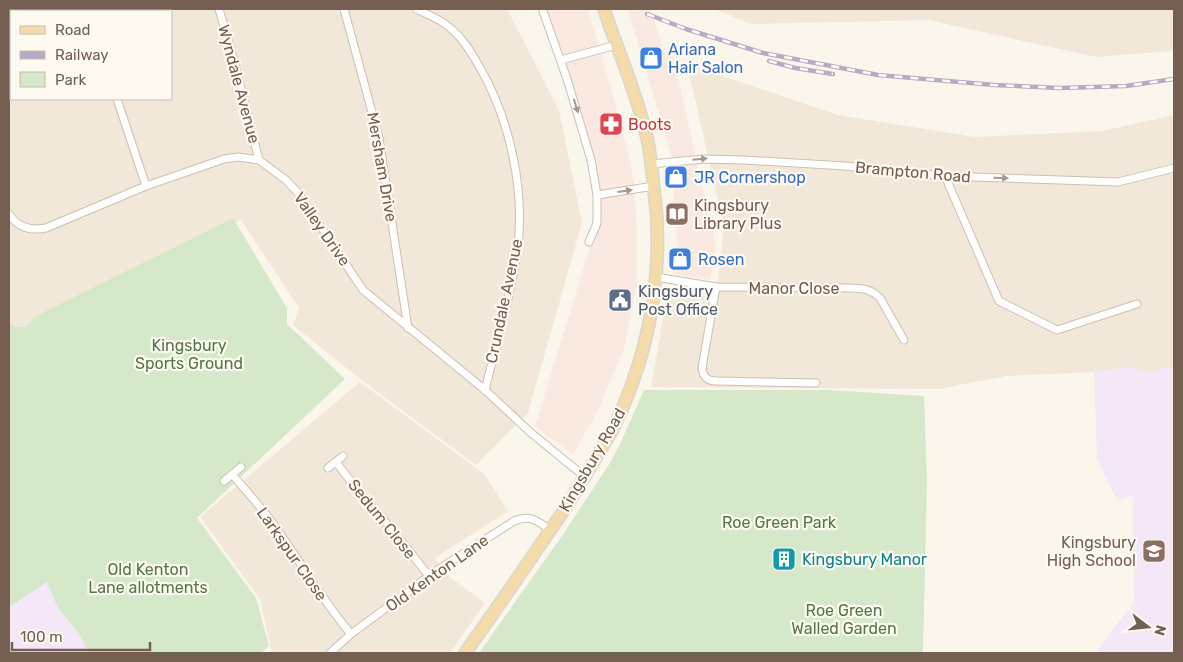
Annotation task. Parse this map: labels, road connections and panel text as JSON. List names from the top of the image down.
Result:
{
  "streets": {
    "main road": ["Kingsbury Road"],
    "street": [
      "Wyndale Avenue",
      "Mersham Drive",
      "Brampton Road",
      "Valley Drive",
      "Manor Close",
      "Crundale Avenue",
      "Sedum Close",
      "Larkspur Close",
      "Old Kenton Lane"
    ]
  },
  "crossings": [
    ["Wyndale Avenue", "Valley Drive"],
    ["Mersham Drive", "Valley Drive"],
    ["Brampton Road", "Kingsbury Road"],
    ["Valley Drive", "Crundale Avenue"],
    ["Valley Drive", "Kingsbury Road"],
    ["Manor Close", "Kingsbury Road"],
    ["Kingsbury Road", "Old Kenton Lane"],
    ["Sedum Close", "Old Kenton Lane"],
    ["Larkspur Close", "Old Kenton Lane"]
  ],
  "one_way": ["Brampton Road"],
  "parks": [
    "Kingsbury Sports Ground",
    "Roe Green Park",
    "Old Kenton Lane allotments",
    "Roe Green Walled Garden"
  ],
  "places": {
    "shop": ["Ariana Hair Salon", "JR Cornershop", "Rosen"],
    "pharmacy": ["Boots"],
    "library": ["Kingsbury Library Plus"],
    "public building": ["Kingsbury Post Office"],
    "school or university": ["Kingsbury High School"],
    "building": ["Kingsbury Manor"]
  },
  "legend": ["Road", "Railway", "Park"],
  "scale_bar": "100 m",
  "north": "right"
}
